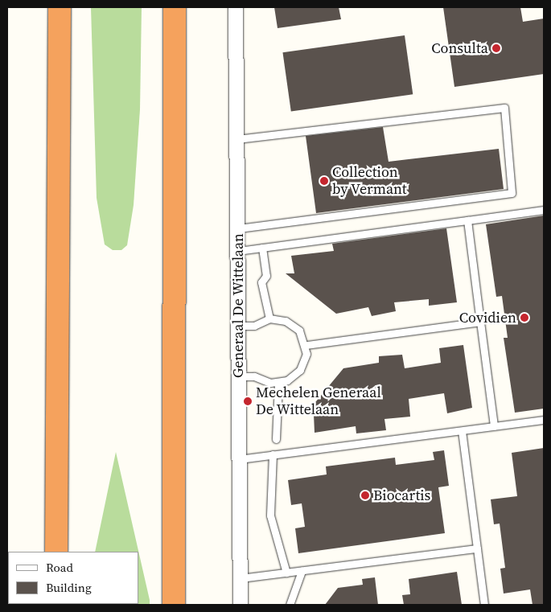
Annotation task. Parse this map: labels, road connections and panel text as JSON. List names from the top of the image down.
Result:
{
  "streets": {
    "street": ["Generaal De Wittelaan"]
  },
  "places": [
    "Consulta",
    "Collection by Vermant",
    "Covidien",
    "Mechelen Generaal De Wittelaan",
    "Biocartis"
  ],
  "legend": ["Road", "Building"]
}
